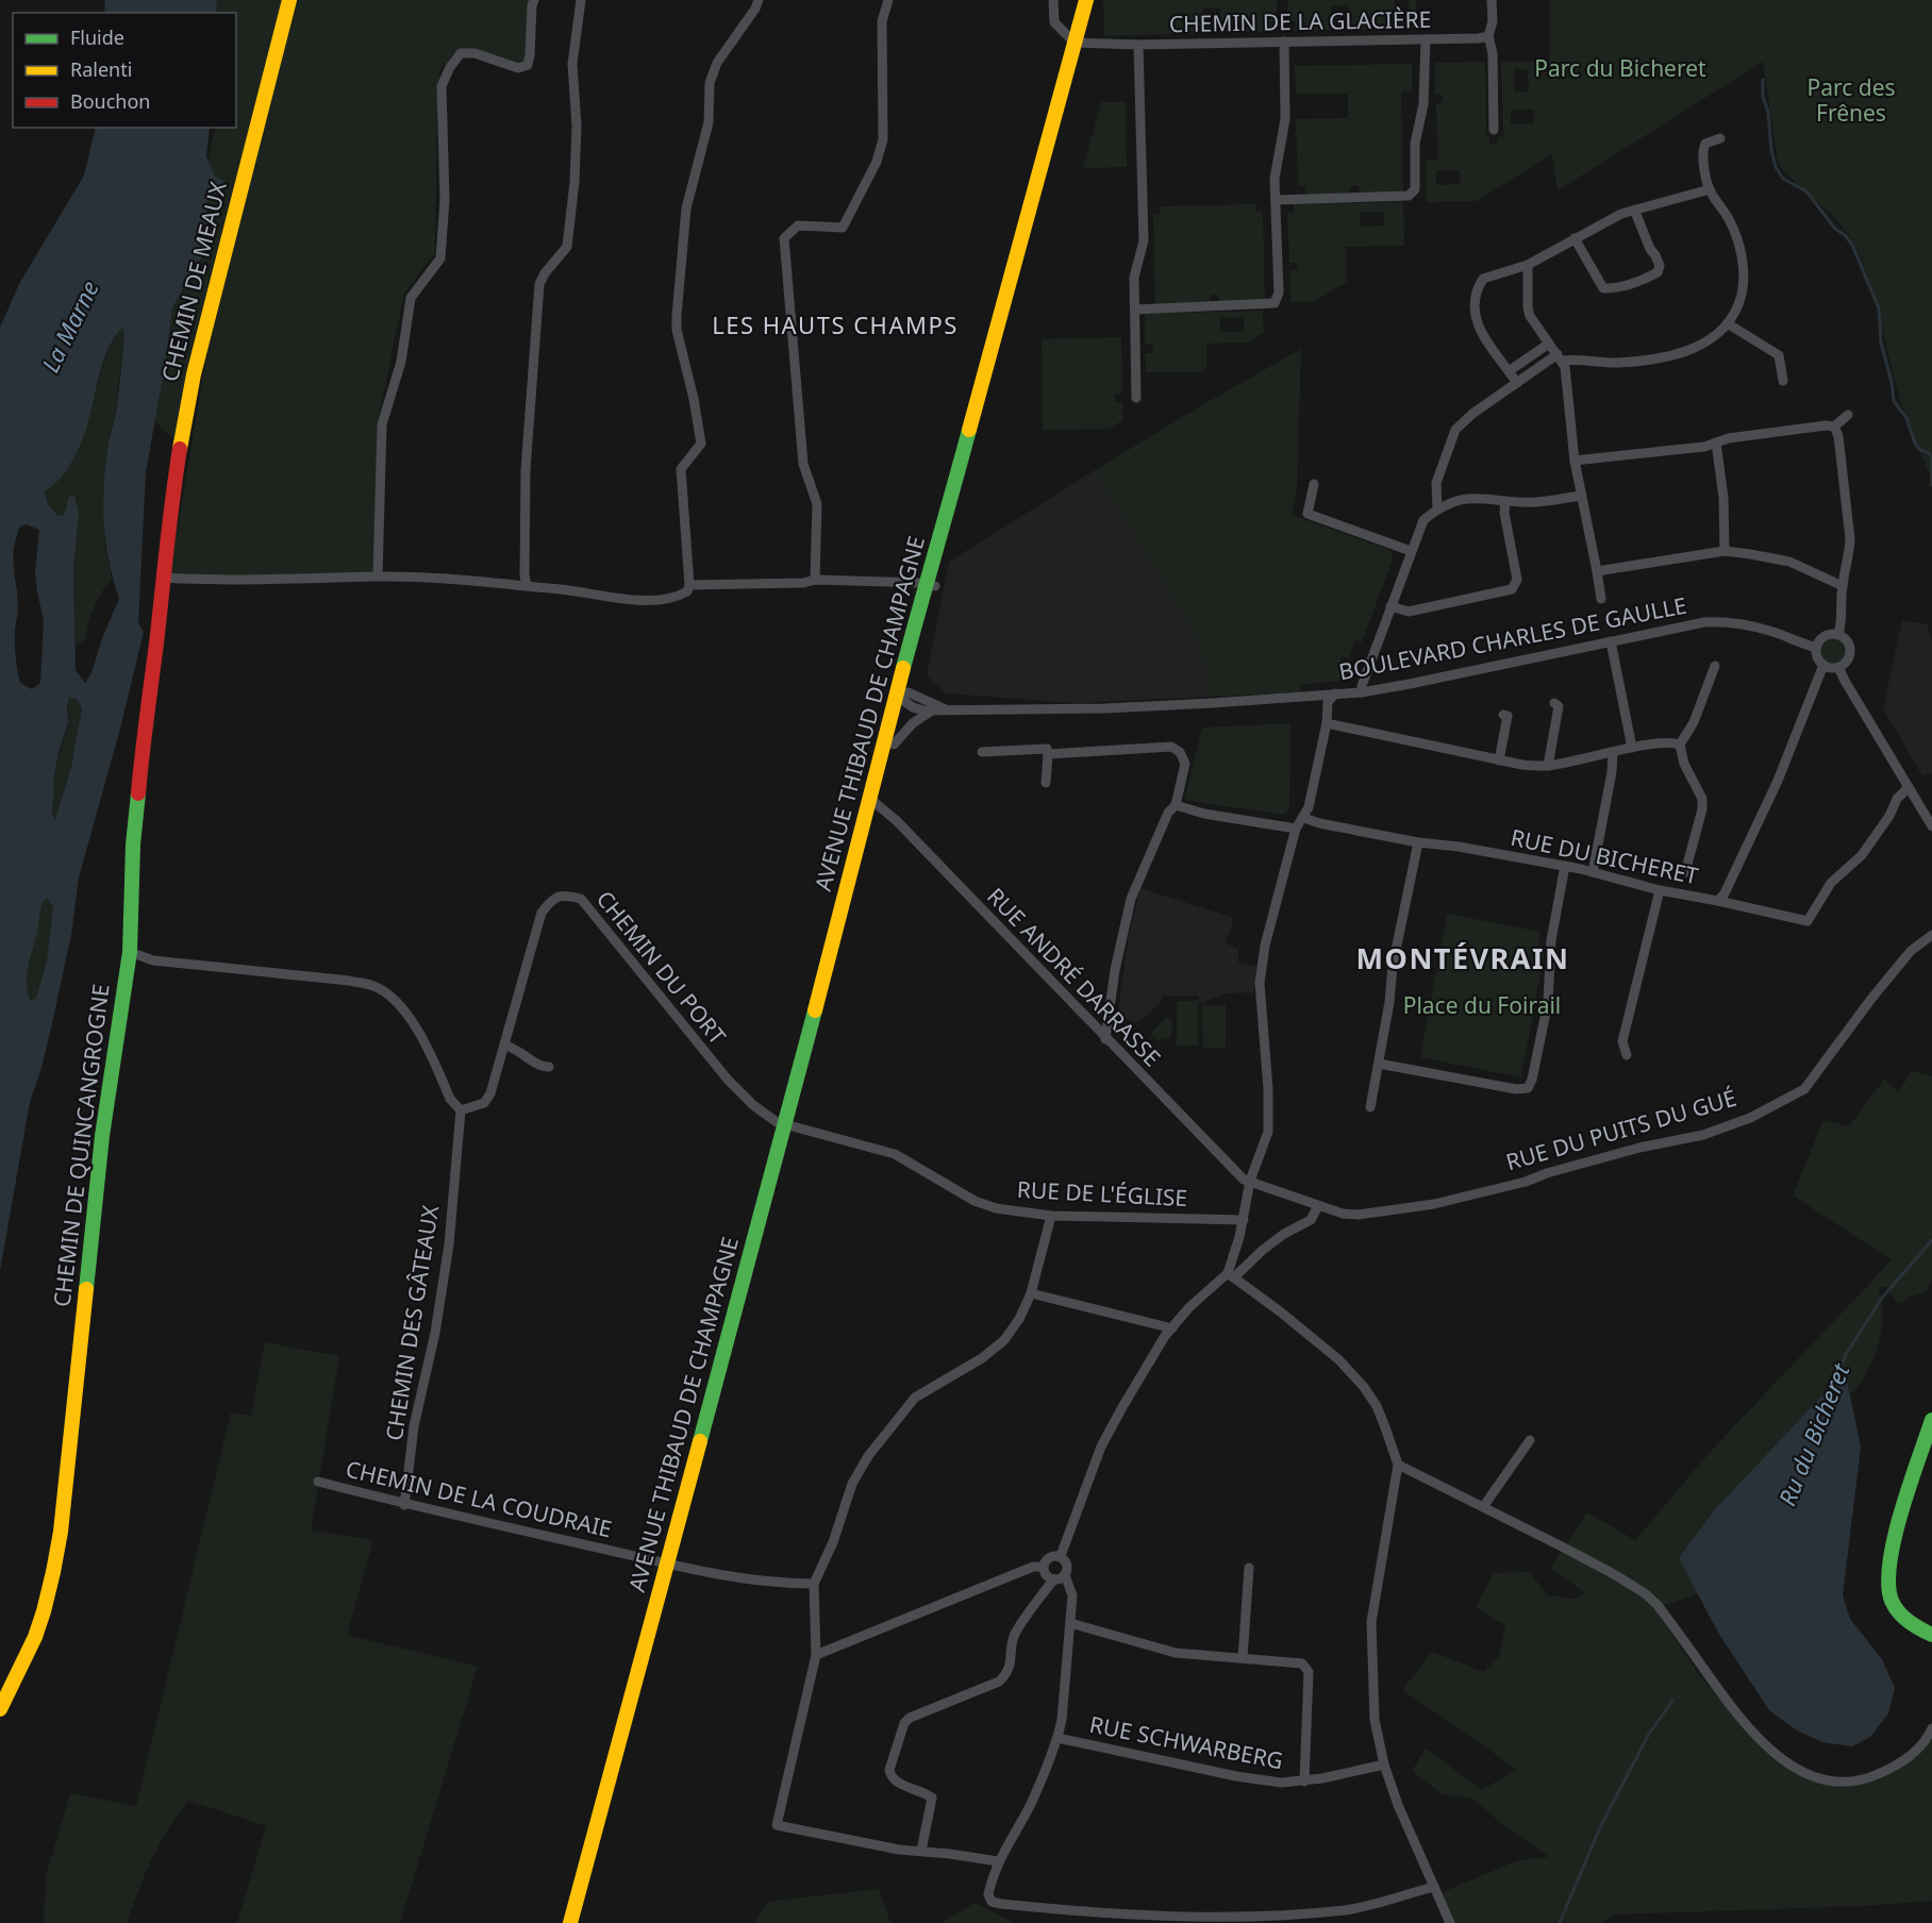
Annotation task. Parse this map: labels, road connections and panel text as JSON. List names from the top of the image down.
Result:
{
  "streets": {
    "main road": ["CHEMIN DE MEAUX", "AVENUE THIBAUD DE CHAMPAGNE", "CHEMIN DE QUINCANGROGNE"],
    "street": [
      "CHEMIN DE LA GLACIÈRE",
      "BOULEVARD CHARLES DE GAULLE",
      "RUE DU BICHERET",
      "CHEMIN DU PORT",
      "RUE ANDRÉ DARRASSE",
      "RUE DU PUITS DU GUÉ",
      "RUE DE L'ÉGLISE",
      "CHEMIN DES GÂTEAUX",
      "CHEMIN DE LA COUDRAIE",
      "RUE SCHWARBERG"
    ]
  },
  "crossings": [
    ["CHEMIN DE LA GLACIÈRE", "AVENUE THIBAUD DE CHAMPAGNE"],
    ["CHEMIN DE MEAUX", "CHEMIN DE QUINCANGROGNE"],
    ["BOULEVARD CHARLES DE GAULLE", "AVENUE THIBAUD DE CHAMPAGNE"],
    ["BOULEVARD CHARLES DE GAULLE", "RUE DU BICHERET"],
    ["AVENUE THIBAUD DE CHAMPAGNE", "CHEMIN DU PORT"],
    ["AVENUE THIBAUD DE CHAMPAGNE", "RUE ANDRÉ DARRASSE"],
    ["AVENUE THIBAUD DE CHAMPAGNE", "RUE DE L'ÉGLISE"],
    ["AVENUE THIBAUD DE CHAMPAGNE", "CHEMIN DE LA COUDRAIE"],
    ["CHEMIN DU PORT", "RUE DE L'ÉGLISE"],
    ["CHEMIN DU PORT", "CHEMIN DES GÂTEAUX"],
    ["RUE ANDRÉ DARRASSE", "RUE DU PUITS DU GUÉ"],
    ["CHEMIN DES GÂTEAUX", "CHEMIN DE LA COUDRAIE"]
  ],
  "districts": ["LES HAUTS CHAMPS", "MONTÉVRAIN"],
  "water": ["La Marne", "Ru du Bicheret"],
  "parks": ["Parc du Bicheret", "Parc des Frênes", "Place du Foirail"],
  "legend": ["Fluide", "Ralenti", "Bouchon"]
}
